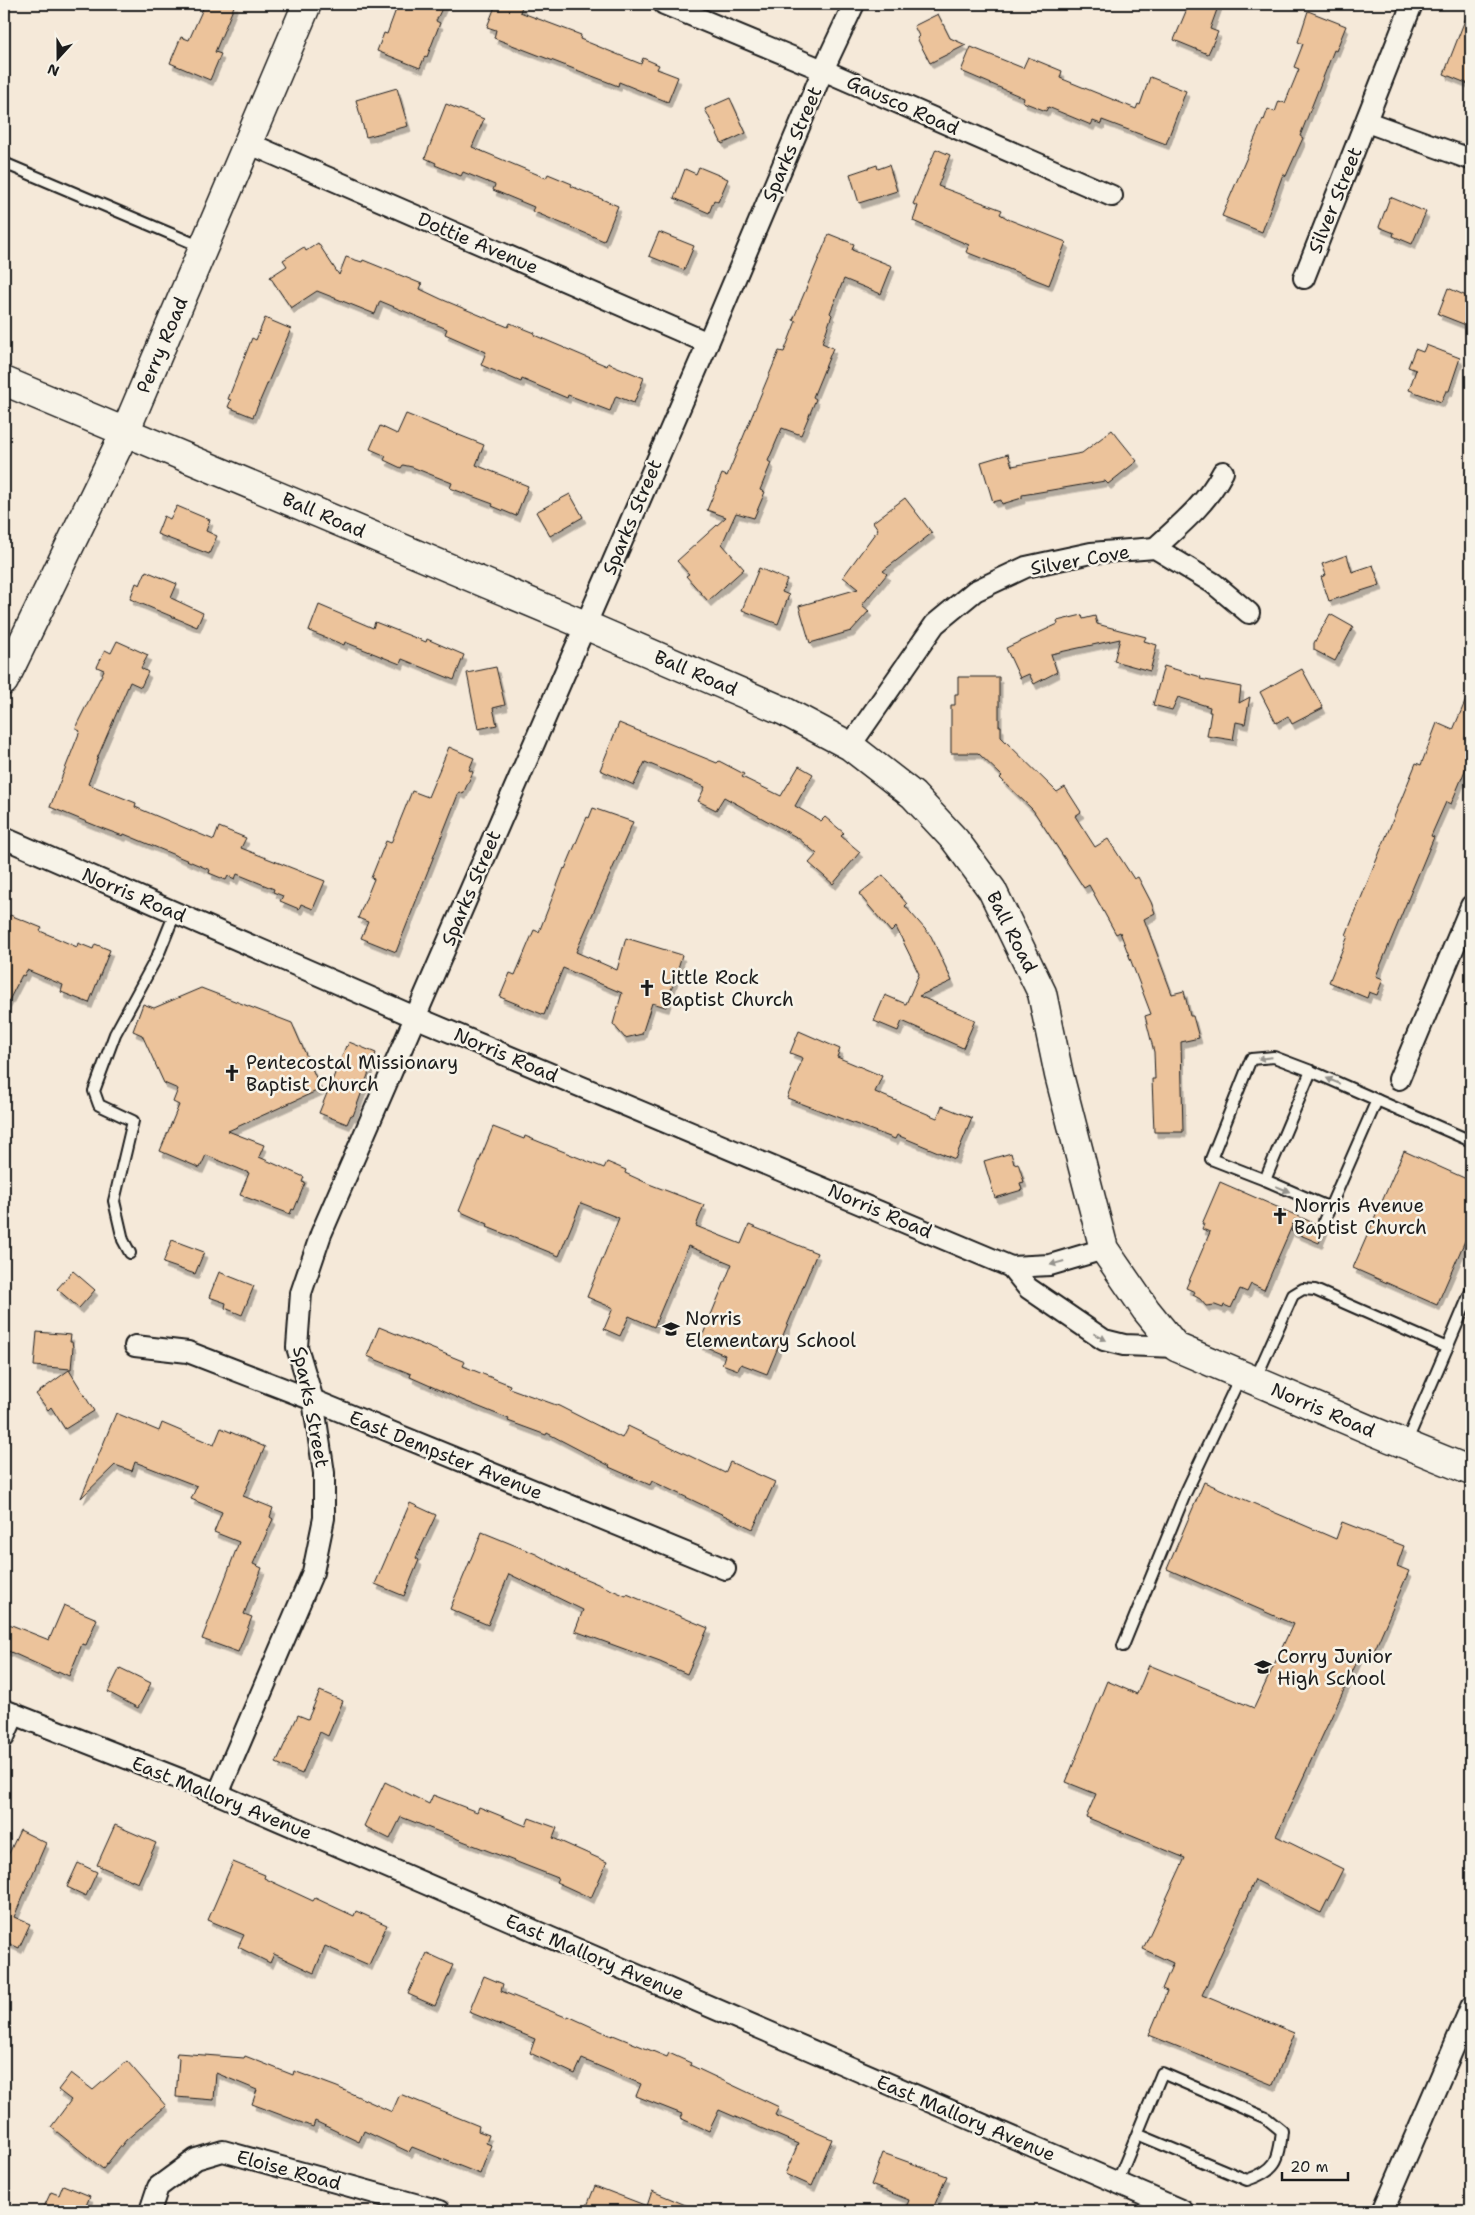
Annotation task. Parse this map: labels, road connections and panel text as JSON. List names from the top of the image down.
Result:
{
  "streets": {
    "main road": ["Perry Road", "Ball Road", "Norris Road"],
    "street": [
      "Gausco Road",
      "Sparks Street",
      "Silver Street",
      "Dottie Avenue",
      "Silver Cove",
      "East Dempster Avenue",
      "East Mallory Avenue",
      "Eloise Road"
    ]
  },
  "crossings": [
    ["Gausco Road", "Sparks Street"],
    ["Sparks Street", "Dottie Avenue"],
    ["Sparks Street", "Ball Road"],
    ["Sparks Street", "Norris Road"],
    ["Sparks Street", "East Dempster Avenue"],
    ["Sparks Street", "East Mallory Avenue"],
    ["Dottie Avenue", "Perry Road"],
    ["Perry Road", "Ball Road"],
    ["Ball Road", "Silver Cove"],
    ["Ball Road", "Norris Road"]
  ],
  "places": {
    "church": ["Little Rock Baptist Church", "Pentecostal Missionary Baptist Church", "Norris Avenue Baptist Church"],
    "school or university": ["Norris Elementary School", "Corry Junior High School"]
  },
  "scale_bar": "20 m",
  "north": "bottom"
}
